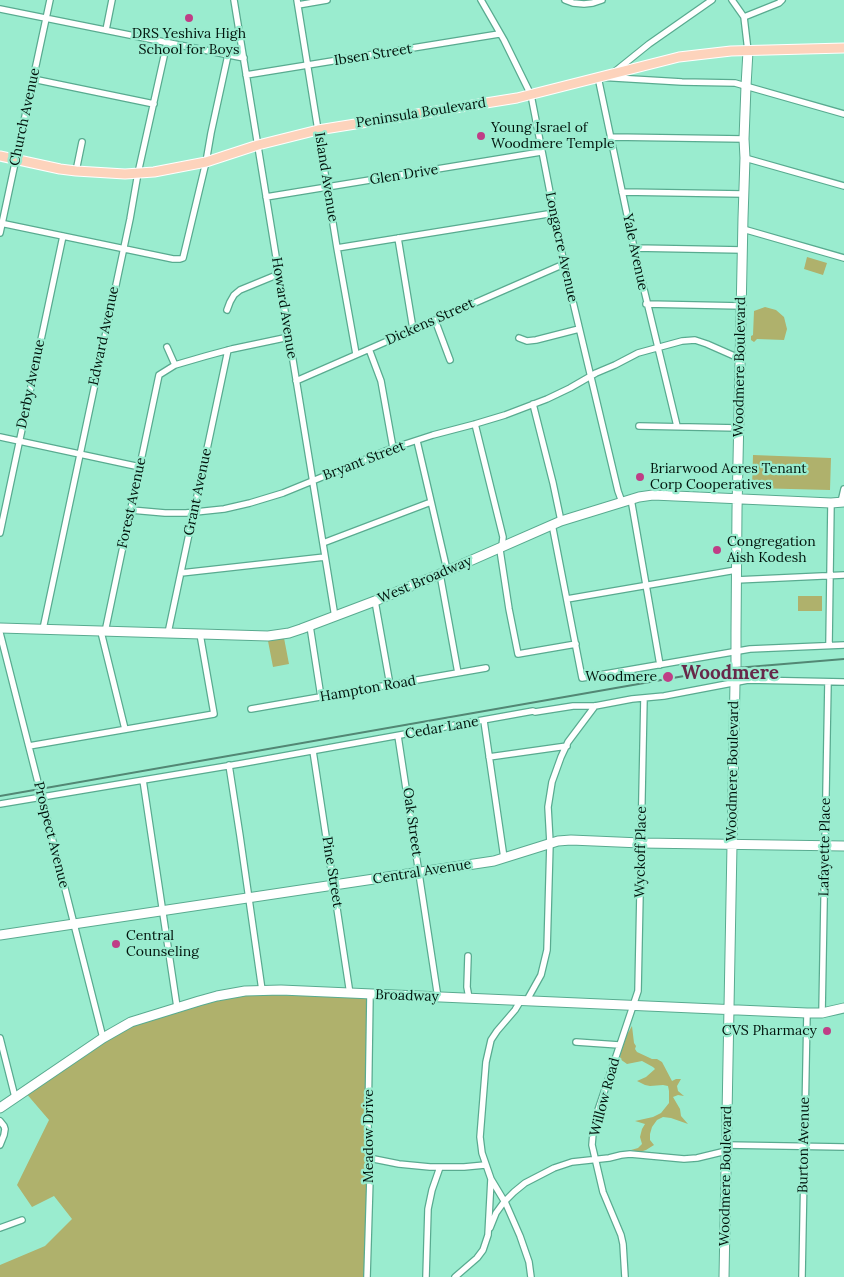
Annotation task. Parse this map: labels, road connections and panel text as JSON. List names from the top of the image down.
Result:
{
  "streets": {
    "main road": ["Peninsula Boulevard"],
    "street": [
      "Ibsen Street",
      "Church Avenue",
      "Glen Drive",
      "Island Avenue",
      "Longacre Avenue",
      "Yale Avenue",
      "Howard Avenue",
      "Dickens Street",
      "Edward Avenue",
      "Woodmere Boulevard",
      "Derby Avenue",
      "Bryant Street",
      "Grant Avenue",
      "Forest Avenue",
      "West Broadway",
      "Hampton Road",
      "Cedar Lane",
      "Oak Street",
      "Prospect Avenue",
      "Lafayette Place",
      "Wyckoff Place",
      "Pine Street",
      "Central Avenue",
      "Broadway",
      "Willow Road",
      "Meadow Drive",
      "Burton Avenue"
    ]
  },
  "crossings": [
    ["Ibsen Street", "Island Avenue"],
    ["Ibsen Street", "Longacre Avenue"],
    ["Ibsen Street", "Howard Avenue"],
    ["Peninsula Boulevard", "Church Avenue"],
    ["Peninsula Boulevard", "Island Avenue"],
    ["Peninsula Boulevard", "Longacre Avenue"],
    ["Peninsula Boulevard", "Yale Avenue"],
    ["Peninsula Boulevard", "Howard Avenue"],
    ["Peninsula Boulevard", "Edward Avenue"],
    ["Peninsula Boulevard", "Woodmere Boulevard"],
    ["Glen Drive", "Island Avenue"],
    ["Glen Drive", "Longacre Avenue"],
    ["Glen Drive", "Howard Avenue"],
    ["Island Avenue", "Dickens Street"],
    ["Longacre Avenue", "Dickens Street"],
    ["Longacre Avenue", "Bryant Street"],
    ["Longacre Avenue", "West Broadway"],
    ["Yale Avenue", "Bryant Street"],
    ["Howard Avenue", "Dickens Street"],
    ["Howard Avenue", "Bryant Street"],
    ["Howard Avenue", "West Broadway"],
    ["Edward Avenue", "West Broadway"],
    ["Woodmere Boulevard", "Bryant Street"],
    ["Woodmere Boulevard", "West Broadway"],
    ["Woodmere Boulevard", "Cedar Lane"],
    ["Woodmere Boulevard", "Central Avenue"],
    ["Woodmere Boulevard", "Broadway"],
    ["Bryant Street", "Grant Avenue"],
    ["Bryant Street", "Forest Avenue"],
    ["Grant Avenue", "West Broadway"],
    ["Forest Avenue", "West Broadway"],
    ["Cedar Lane", "Oak Street"],
    ["Cedar Lane", "Prospect Avenue"],
    ["Cedar Lane", "Lafayette Place"],
    ["Cedar Lane", "Wyckoff Place"],
    ["Cedar Lane", "Pine Street"],
    ["Oak Street", "Central Avenue"],
    ["Oak Street", "Broadway"],
    ["Prospect Avenue", "Central Avenue"],
    ["Prospect Avenue", "Broadway"],
    ["Lafayette Place", "Central Avenue"],
    ["Lafayette Place", "Broadway"],
    ["Wyckoff Place", "Central Avenue"],
    ["Wyckoff Place", "Broadway"],
    ["Wyckoff Place", "Willow Road"],
    ["Pine Street", "Central Avenue"],
    ["Pine Street", "Broadway"],
    ["Broadway", "Willow Road"],
    ["Broadway", "Meadow Drive"],
    ["Broadway", "Burton Avenue"]
  ],
  "districts": ["Woodmere"],
  "places": [
    "DRS Yeshiva High School for Boys",
    "Young Israel of Woodmere Temple",
    "Briarwood Acres Tenant Corp Cooperatives",
    "Congregation Aish Kodesh",
    "Woodmere",
    "Central Counseling",
    "CVS Pharmacy"
  ]
}
